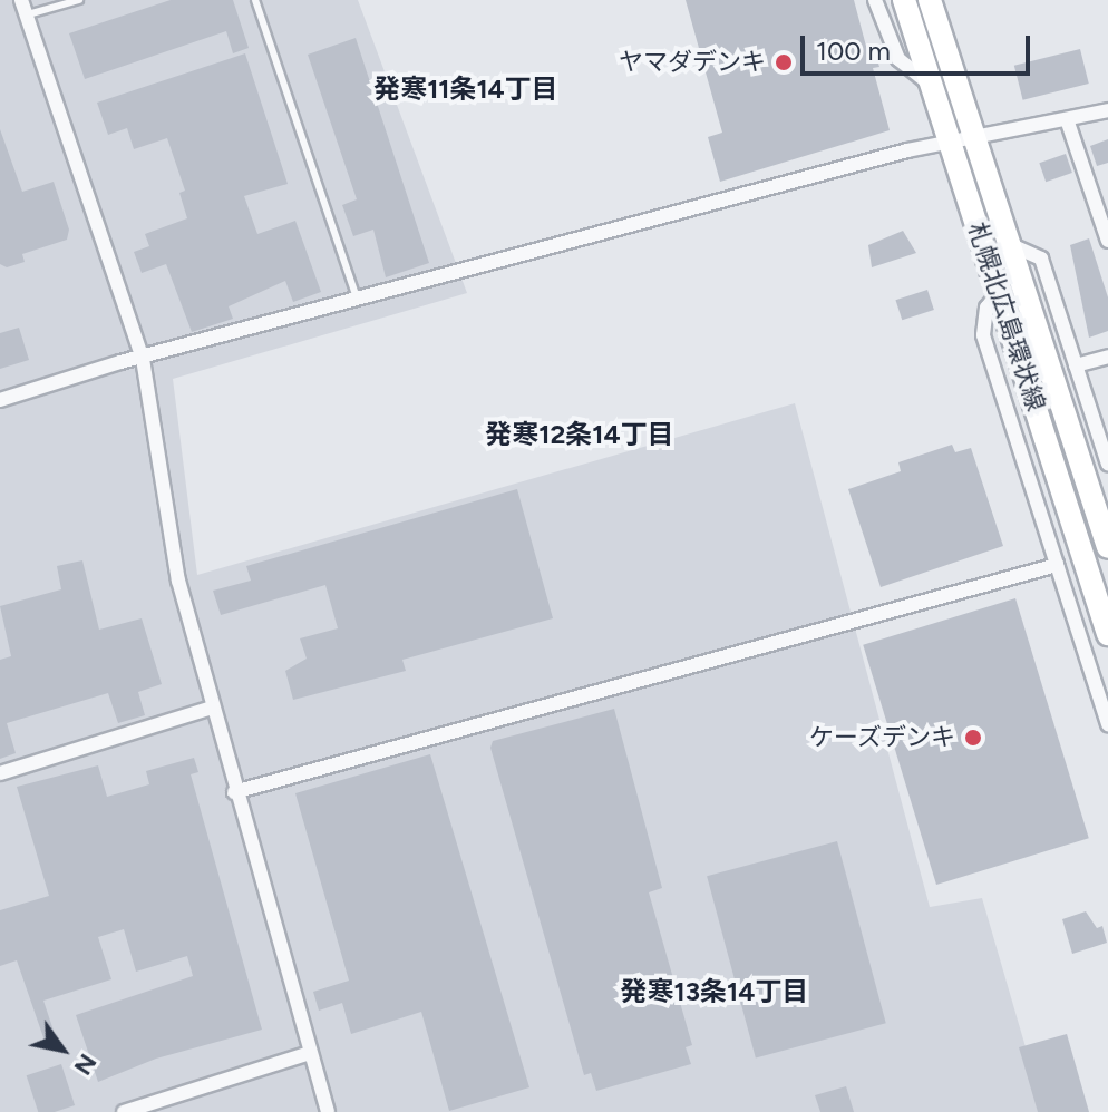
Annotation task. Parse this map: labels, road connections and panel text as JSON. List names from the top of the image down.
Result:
{
  "streets": {
    "main road": ["札幌北広島環状線"]
  },
  "districts": ["発寒11条14丁目", "発寒12条14丁目", "発寒13条14丁目"],
  "places": ["ヤマダデンキ", "ケーズデンキ"],
  "scale_bar": "100 m",
  "north": "bottom right"
}
